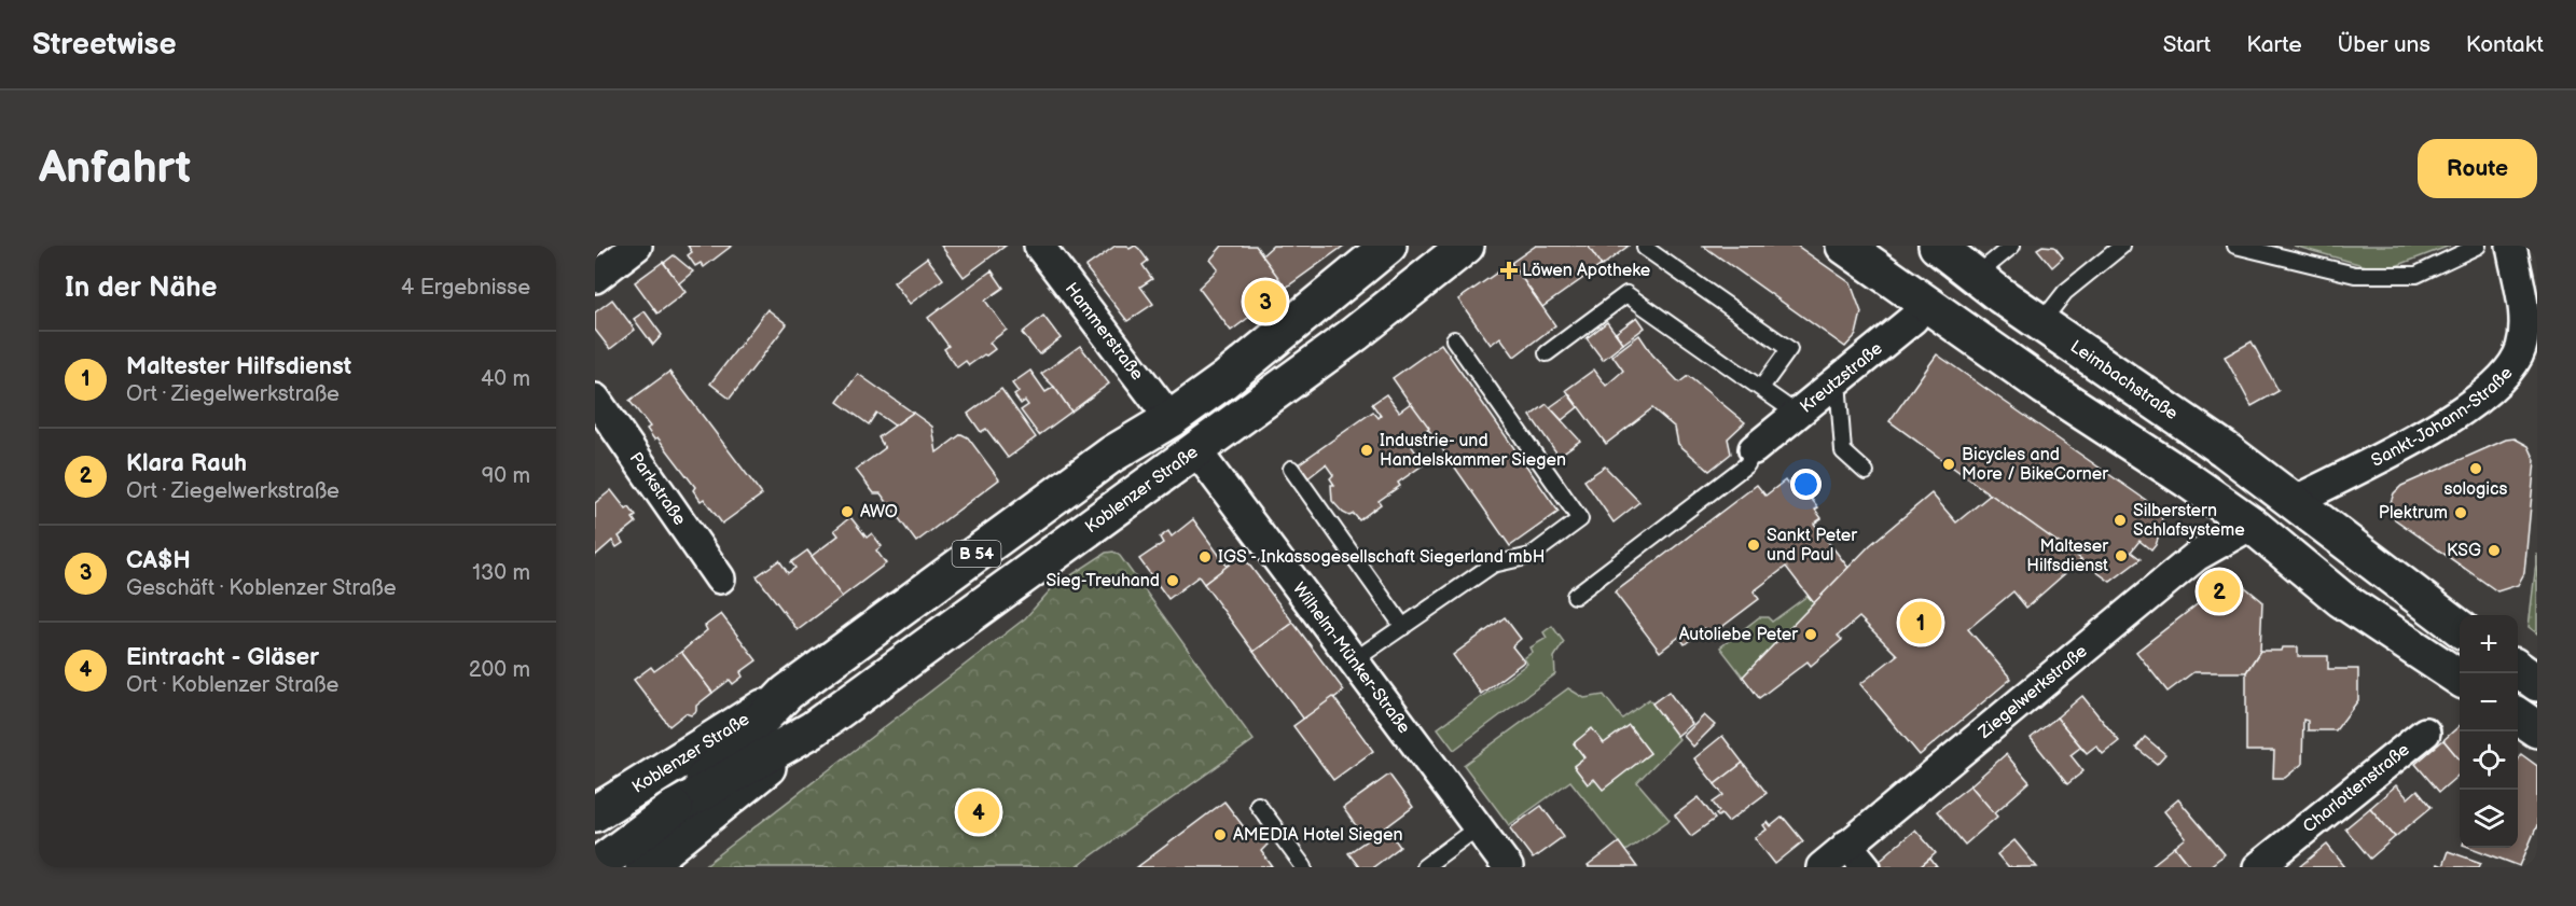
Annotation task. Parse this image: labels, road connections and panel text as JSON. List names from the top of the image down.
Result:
{
  "streets": {
    "main road": ["Leimbachstraße", "Koblenzer Straße", "B 54"],
    "street": [
      "Hammerstraße",
      "Kreutzstraße",
      "Sankt-Johann-Straße",
      "Parkstraße",
      "Wilhelm-Münker-Straße",
      "Ziegelwerkstraße",
      "Charlottenstraße"
    ]
  },
  "crossings": [
    ["Hammerstraße", "Koblenzer Straße"],
    ["Leimbachstraße", "Sankt-Johann-Straße"],
    ["Koblenzer Straße", "B 54"],
    ["Koblenzer Straße", "Wilhelm-Münker-Straße"]
  ],
  "places": {
    "health": ["Löwen Apotheke"],
    "other": [
      "Industrie- und Handelskammer Siegen",
      "Bicycles and More / BikeCorner",
      "sologics",
      "AWO",
      "Plektrum",
      "Silberstern Schlafsysteme",
      "Sankt Peter und Paul",
      "KSG",
      "Malteser Hilfsdienst",
      "IGS - Inkassogesellschaft Siegerland mbH",
      "Sieg-Treuhand",
      "Autoliebe Peter",
      "AMEDIA Hotel Siegen"
    ]
  },
  "page": {
    "header": "Streetwise",
    "nav": [
      "Start",
      "Karte",
      "Über uns",
      "Kontakt"
    ],
    "buttons": "Route",
    "title": "Anfahrt",
    "heading": ["In der Nähe", "4 Ergebnisse"],
    "pins": [
      "3",
      "2",
      "1",
      "4"
    ],
    "list": [
      {
        "mark": "1",
        "name": "Maltester Hilfsdienst",
        "note": "Ort · Ziegelwerkstraße",
        "value": "40 m"
      },
      {
        "mark": "2",
        "name": "Klara Rauh",
        "note": "Ort · Ziegelwerkstraße",
        "value": "90 m"
      },
      {
        "mark": "3",
        "name": "CA$H",
        "note": "Geschäft · Koblenzer Straße",
        "value": "130 m"
      },
      {
        "mark": "4",
        "name": "Eintracht - Gläser",
        "note": "Ort · Koblenzer Straße",
        "value": "200 m"
      }
    ],
    "map_buttons": ["+", "−"]
  }
}
